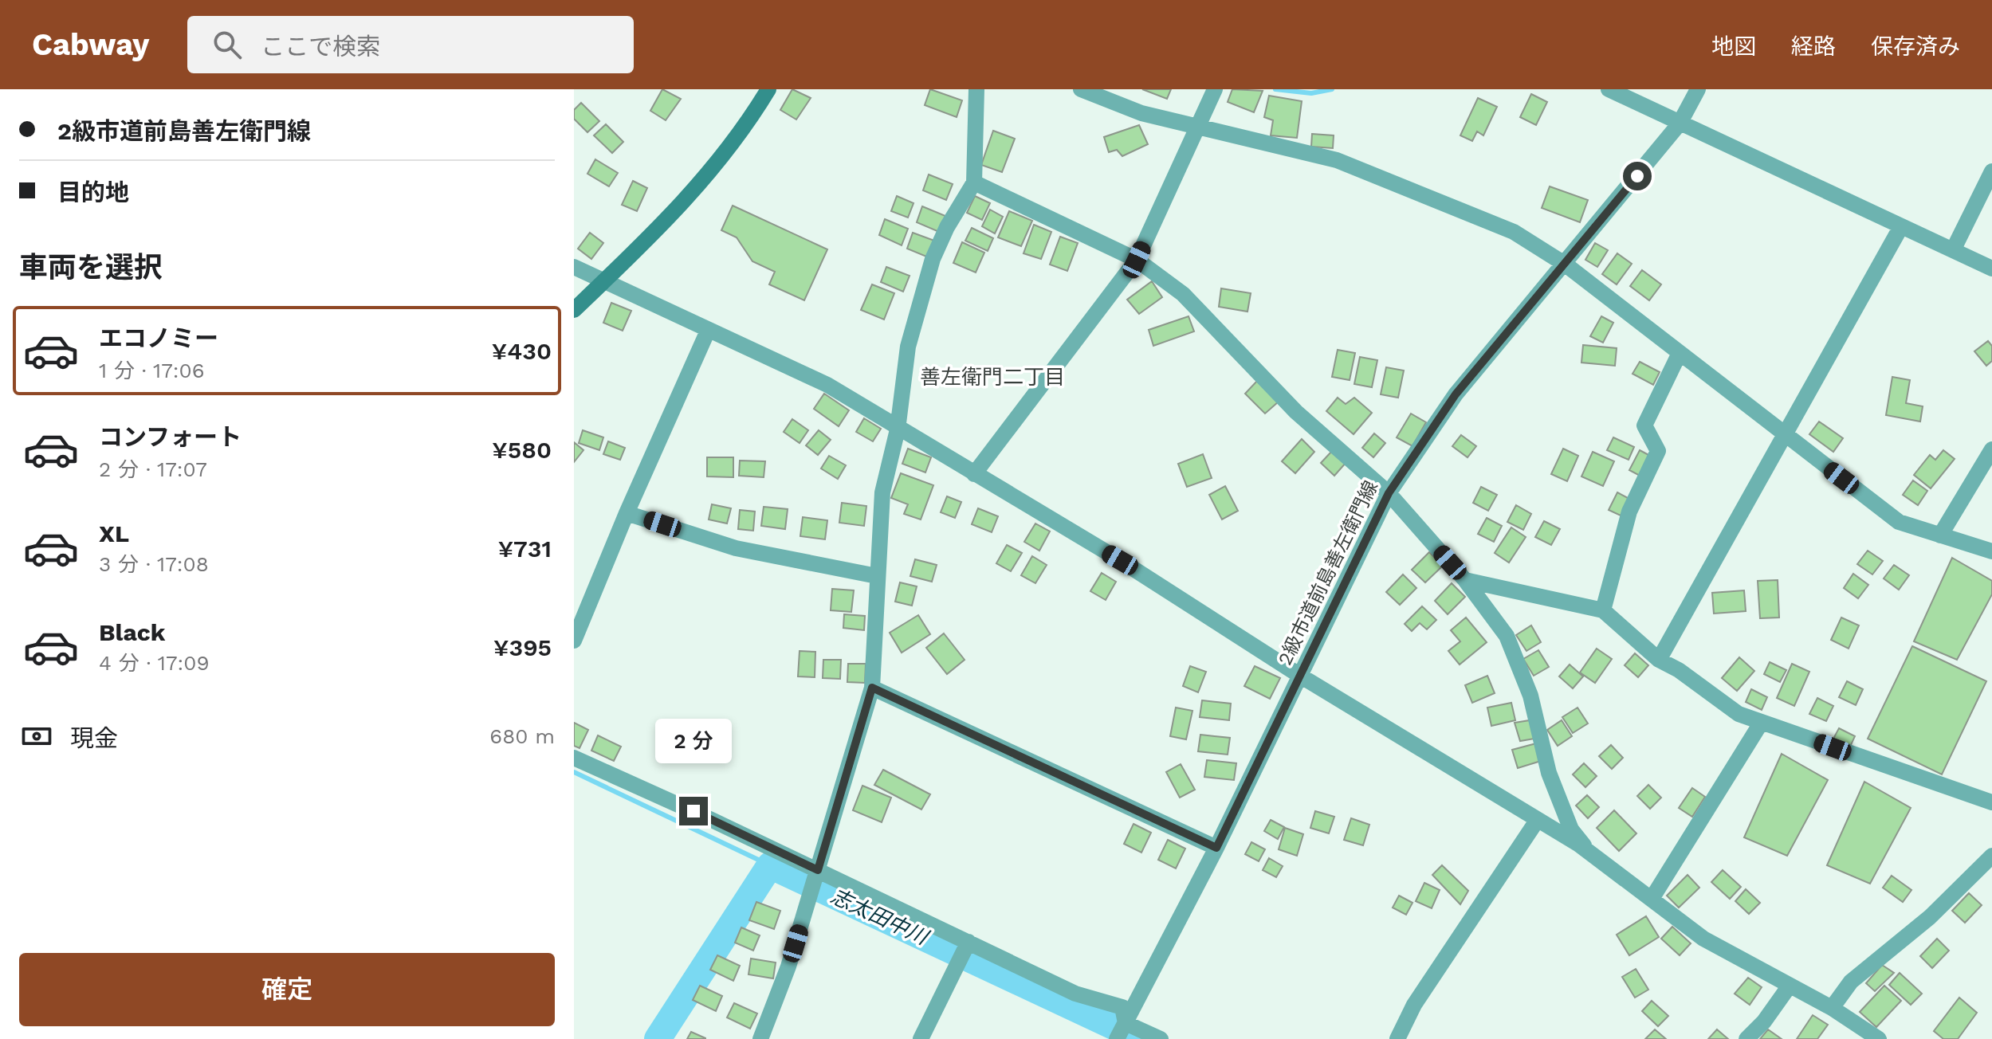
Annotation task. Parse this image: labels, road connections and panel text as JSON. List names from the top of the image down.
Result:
{
  "streets": {
    "street": ["2級市道前島善左衛門線"]
  },
  "districts": ["善左衛門二丁目"],
  "water": ["志太田中川"],
  "page": {
    "header": "Cabway",
    "search": "ここで検索",
    "nav": ["地図", "経路", "保存済み"],
    "banner": ["2級市道前島善左衛門線", "目的地"],
    "heading": "車両を選択",
    "list": [
      {
        "name": "エコノミー",
        "note": "1 分 · 17:06",
        "value": "¥430"
      },
      {
        "name": "コンフォート",
        "note": "2 分 · 17:07",
        "value": "¥580"
      },
      {
        "name": "XL",
        "note": "3 分 · 17:08",
        "value": "¥731"
      },
      {
        "name": "Black",
        "note": "4 分 · 17:09",
        "value": "¥395"
      }
    ],
    "pay": ["現金", "680 m"],
    "bubble": "2 分",
    "buttons": "確定"
  }
}
